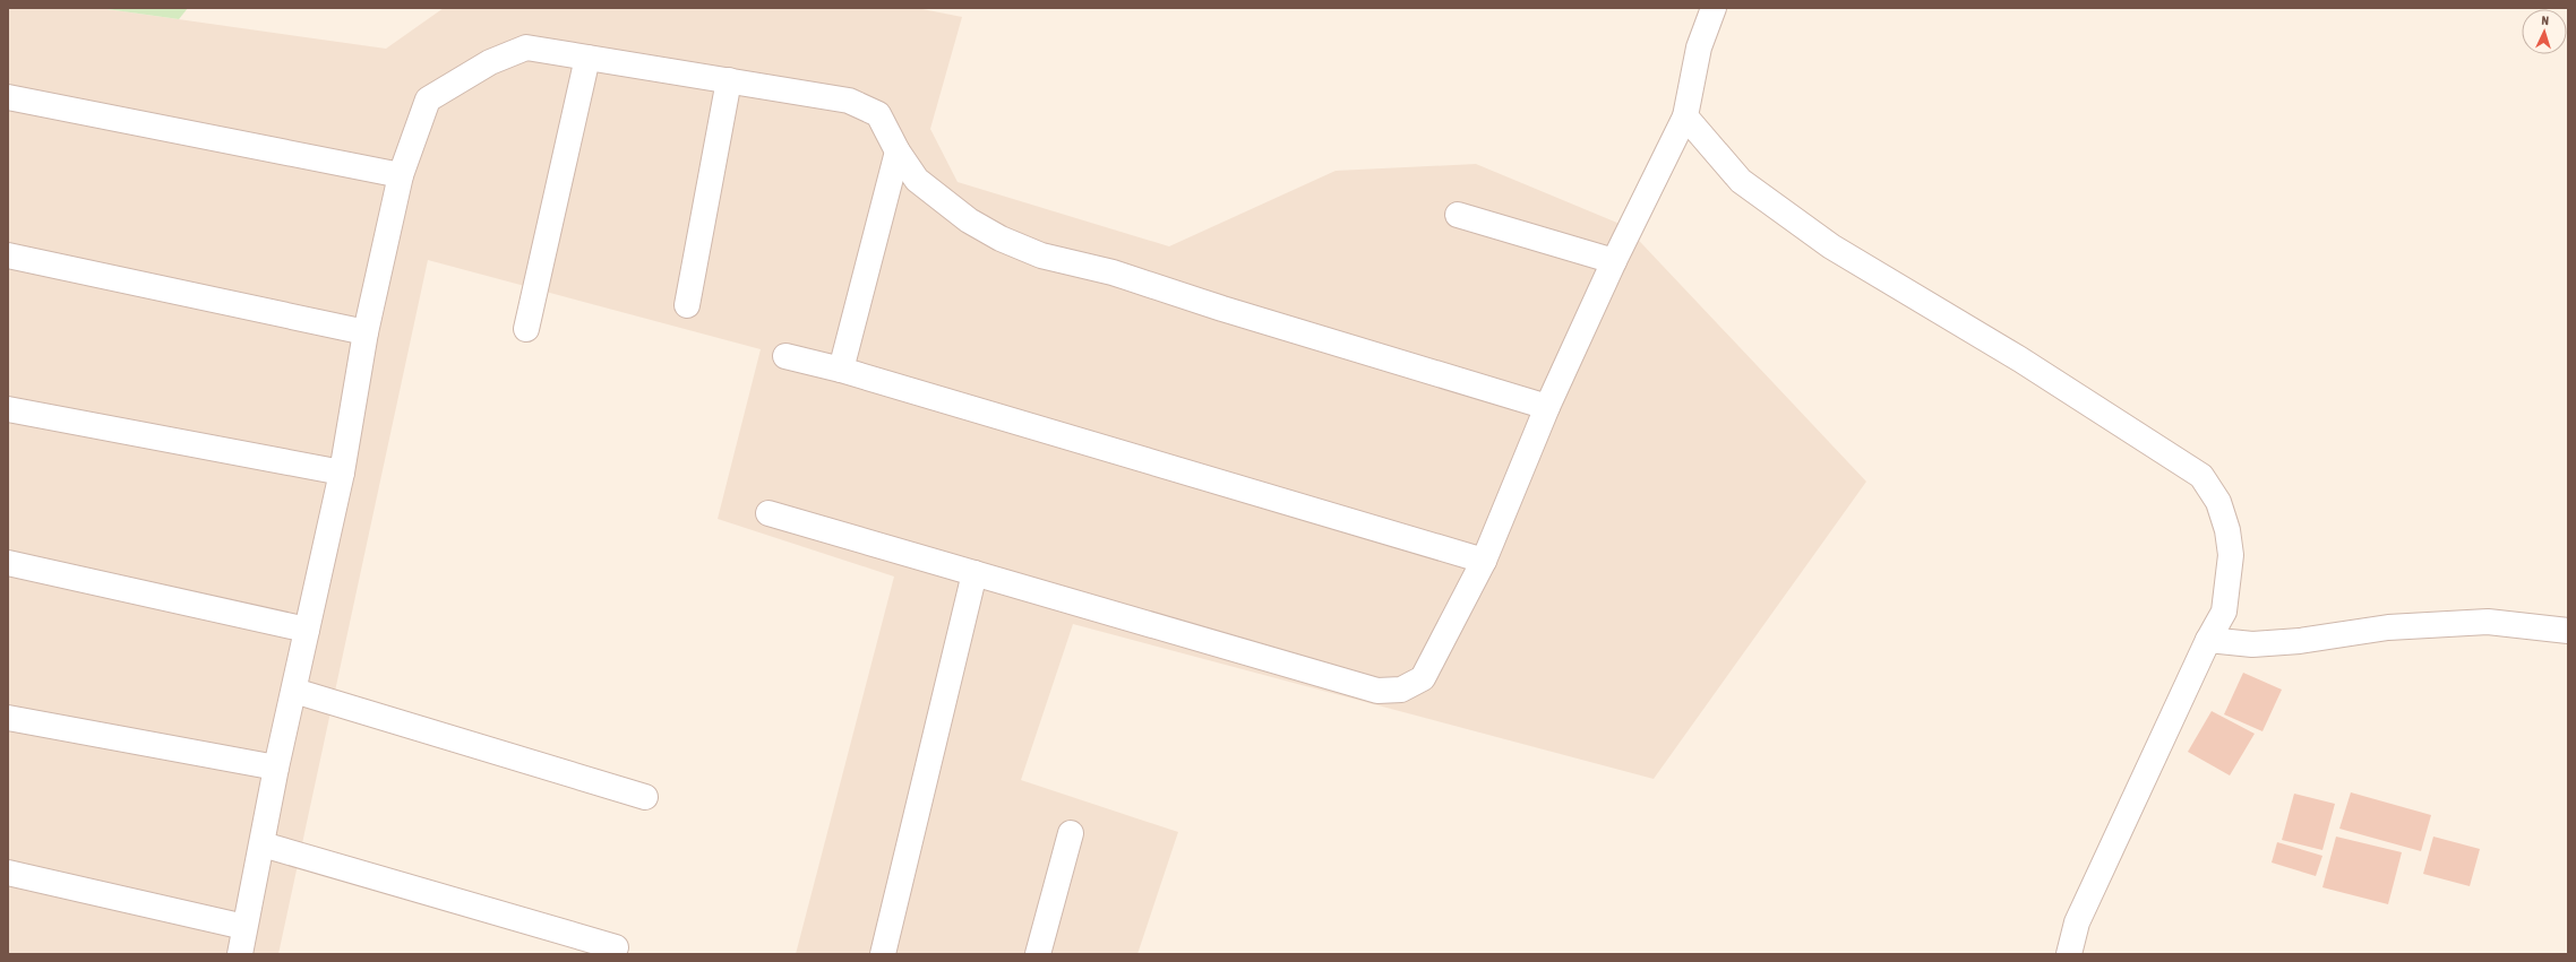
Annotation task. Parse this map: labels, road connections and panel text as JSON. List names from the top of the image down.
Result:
{
  "north": "top"
}
